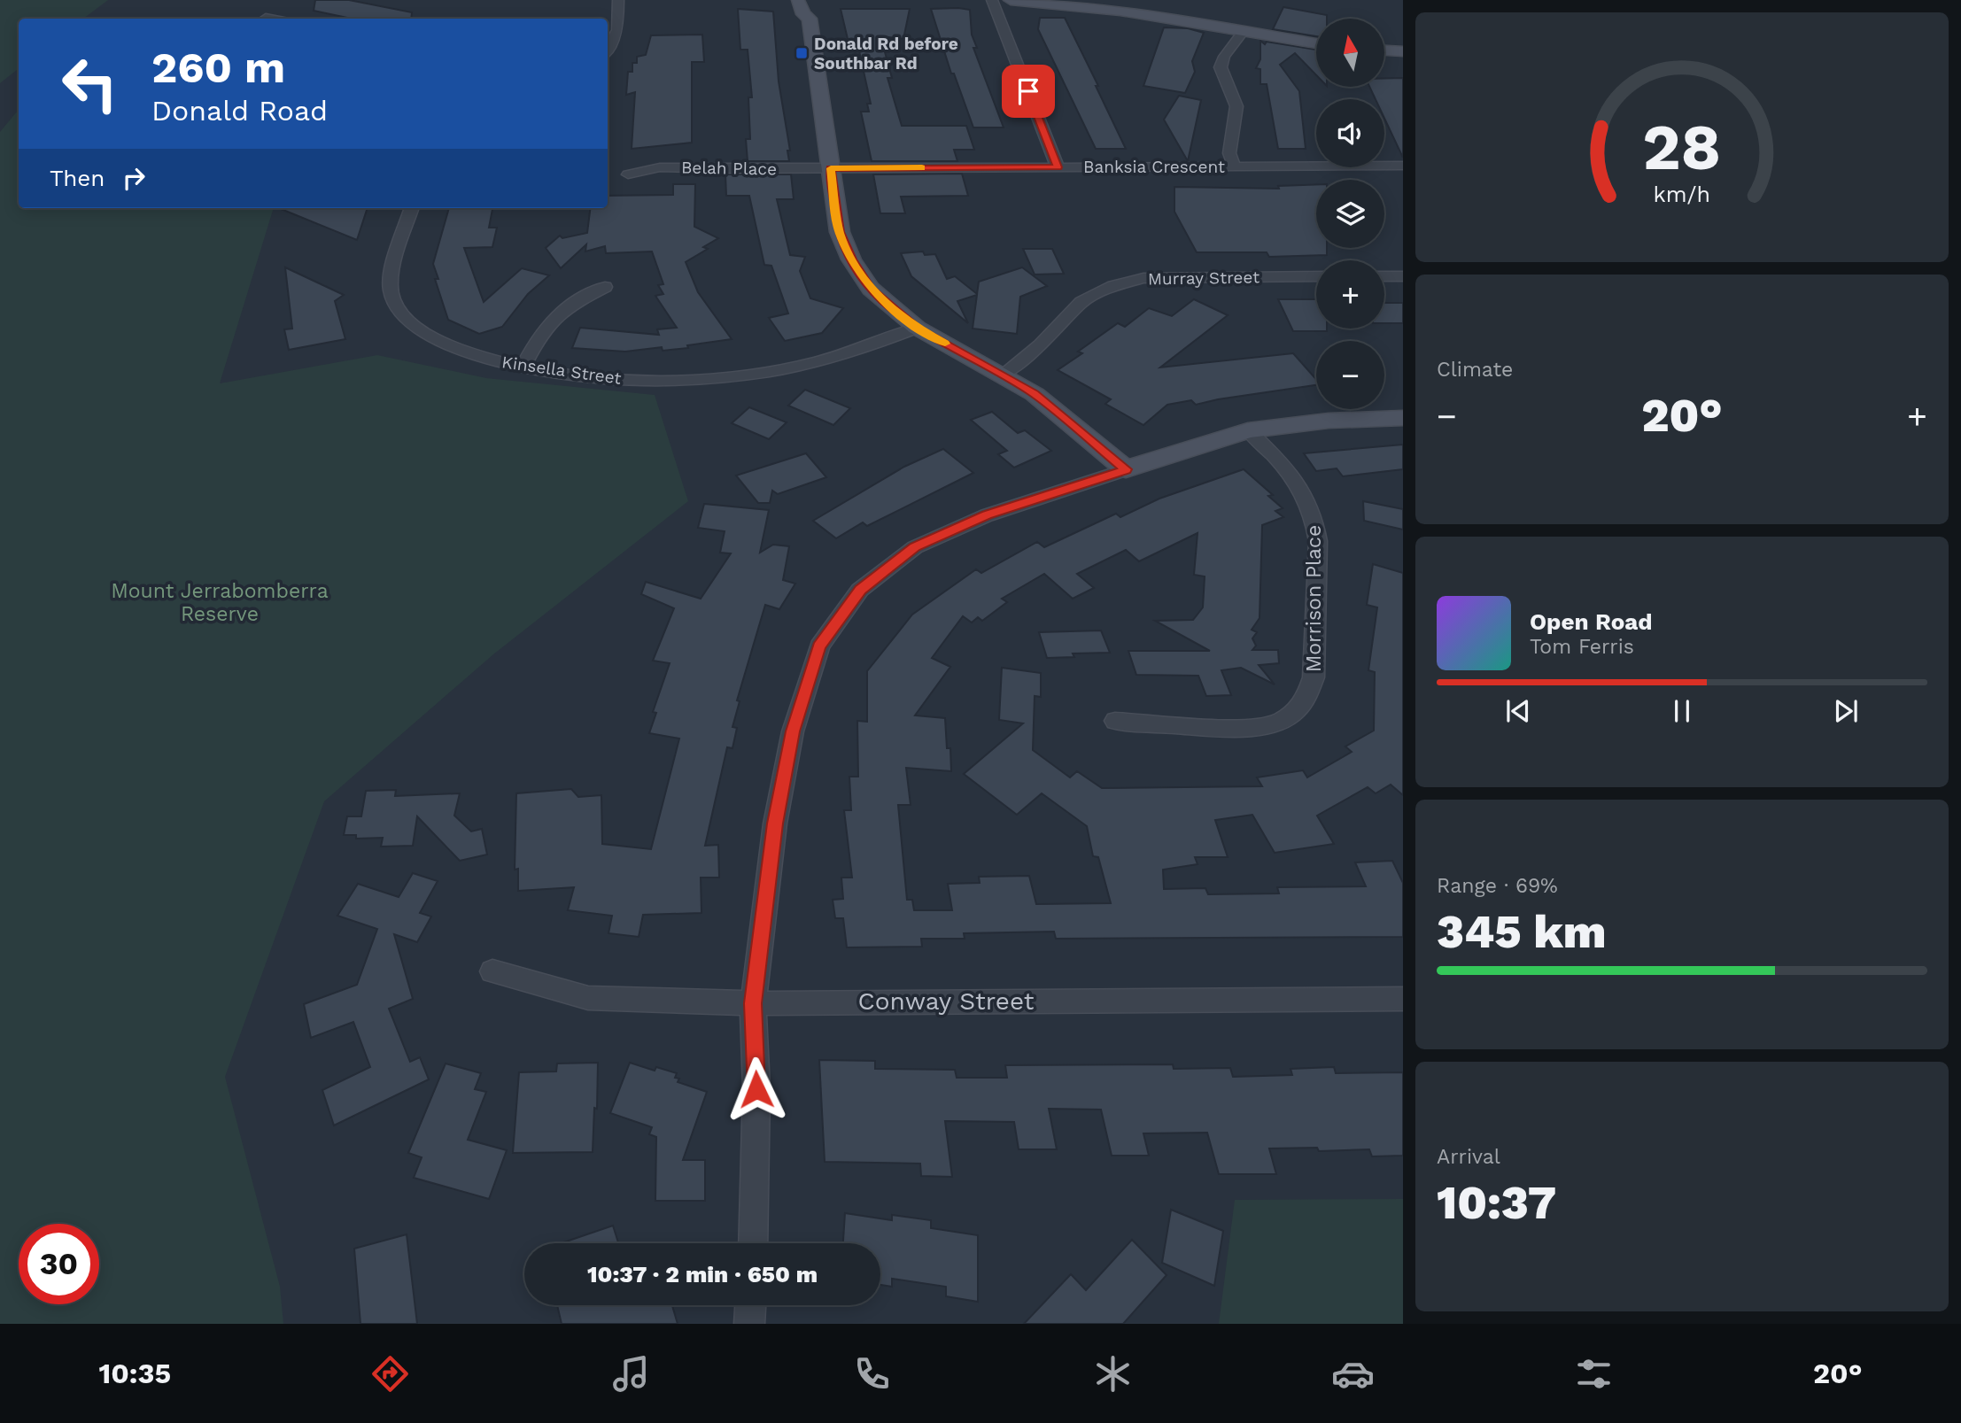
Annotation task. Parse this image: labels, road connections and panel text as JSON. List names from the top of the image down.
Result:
{
  "streets": {
    "street": [
      "Banksia Crescent",
      "Belah Place",
      "Murray Street",
      "Kinsella Street",
      "Morrison Place",
      "Conway Street"
    ]
  },
  "crossings": [
    ["Banksia Crescent", "Belah Place"]
  ],
  "parks": ["Mount Jerrabomberra Reserve"],
  "places": {
    "transit": ["Donald Rd before Southbar Rd"]
  },
  "north": "top",
  "page": {
    "map_buttons": ["+", "−"],
    "turn": ["260 m", "Donald Road"],
    "then": "Then",
    "tile": [
      "Climate",
      ["Range · 69%", "345 km"],
      ["Arrival", "10:37"]
    ],
    "heat": ["−", "20°", "+"],
    "song": ["Open Road", "Tom Ferris"],
    "limit": "30",
    "trip": "10:37 · 2 min · 650 m",
    "tabs": ["10:35", "20°"],
    "gauge": ["28", "km/h"]
  }
}
